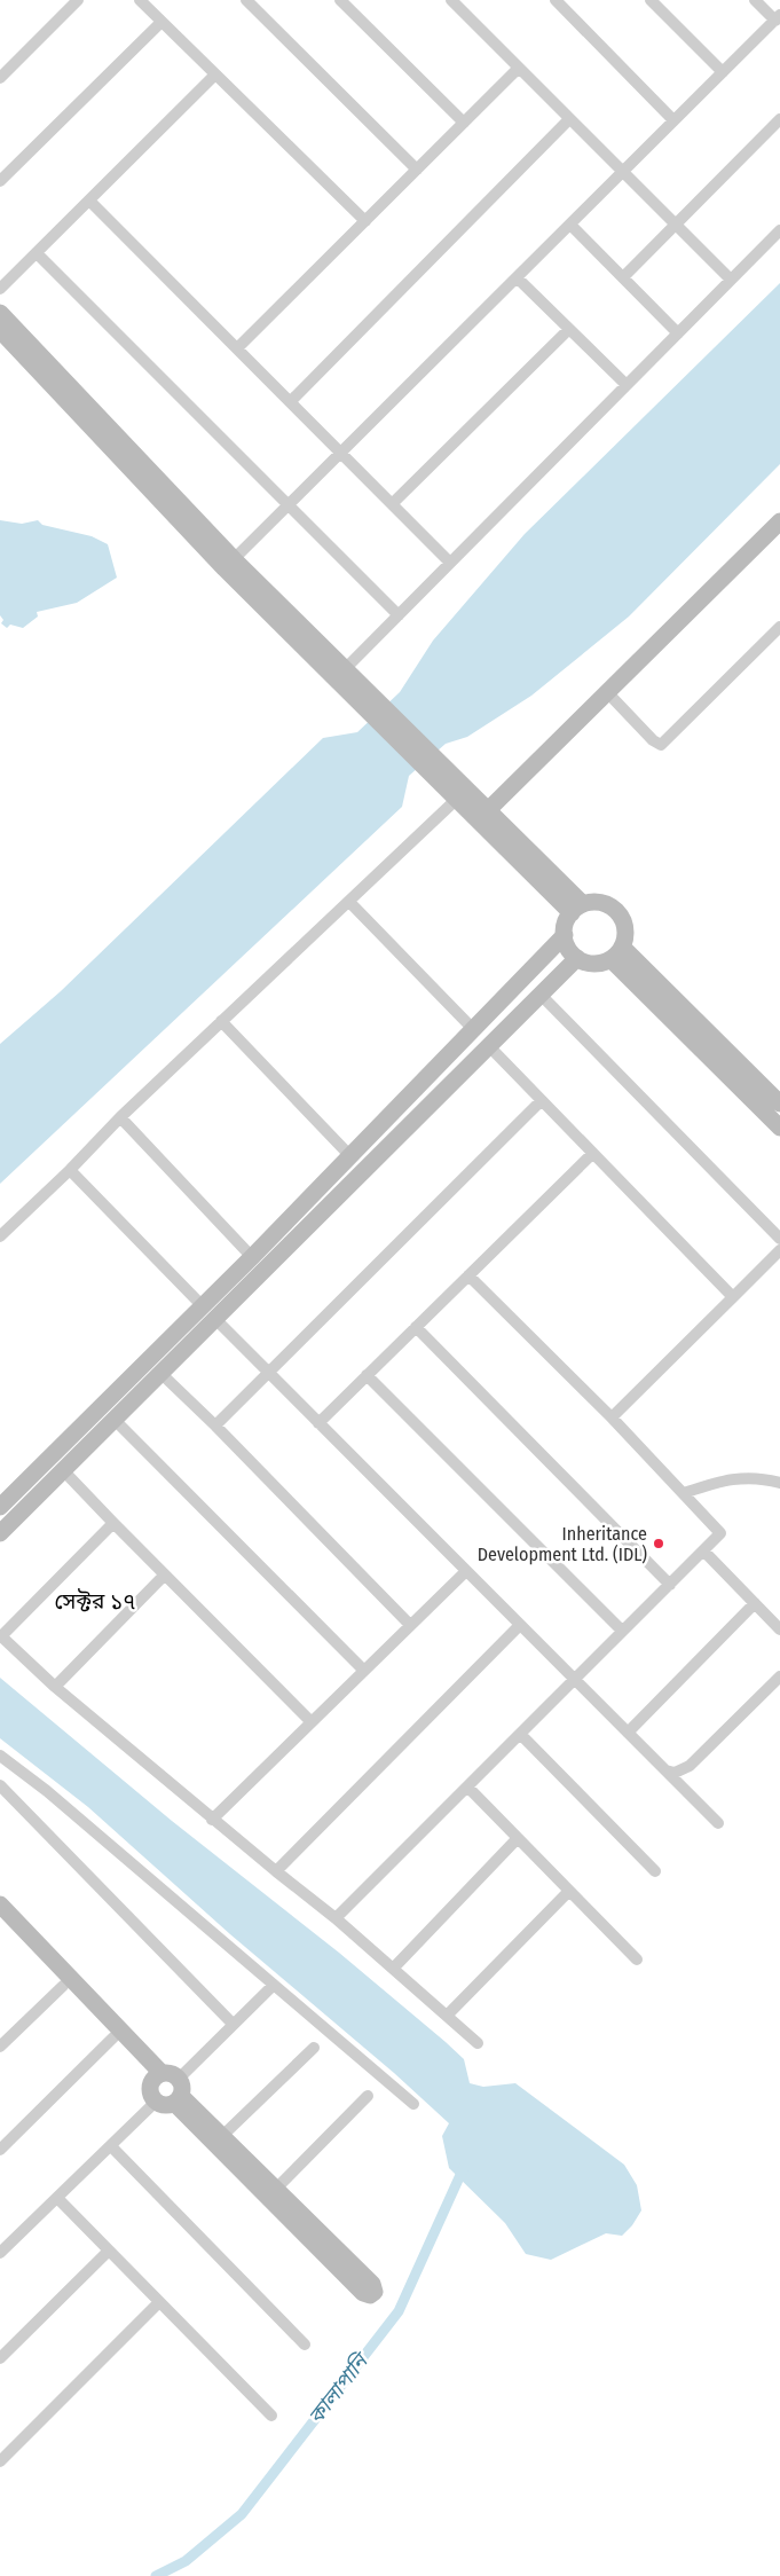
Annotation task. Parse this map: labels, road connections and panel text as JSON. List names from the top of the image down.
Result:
{
  "districts": ["সেক্টর ১৭"],
  "water": ["কালাপানি"],
  "places": ["Inheritance Development Ltd. (IDL)"]
}
